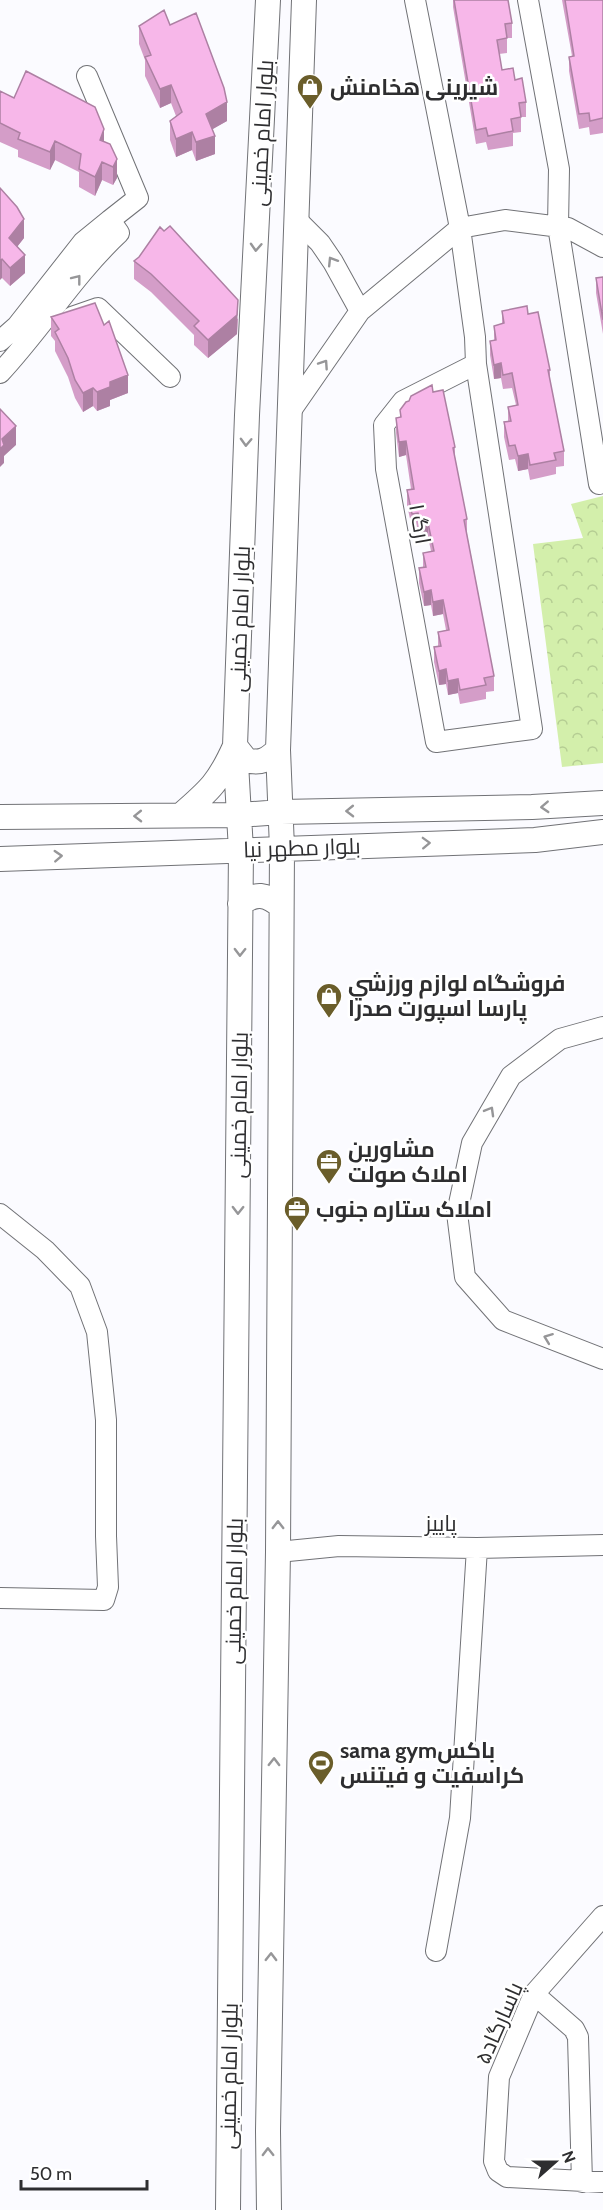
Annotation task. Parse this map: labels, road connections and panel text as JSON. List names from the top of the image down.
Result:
{
  "streets": {
    "main road": ["بلوار امام خمینی", "بلوار مطهر نیا"],
    "street": ["ارگ ۱", "پاییز", "پاسارگاد۵"]
  },
  "crossings": [
    ["بلوار امام خمینی", "بلوار مطهر نیا"],
    ["بلوار امام خمینی", "پاییز"]
  ],
  "places": {
    "shop": ["شیرینی هخامنش", "فروشگاه لوازم ورزشي پارسا اسپورت صدرا"],
    "office": ["مشاورین املاک صولت", "املاک ستاره جنوب"],
    "sports": ["sama gymباکس کراسفیت و فیتنس"]
  },
  "scale_bar": "50 m",
  "north": "right"
}
